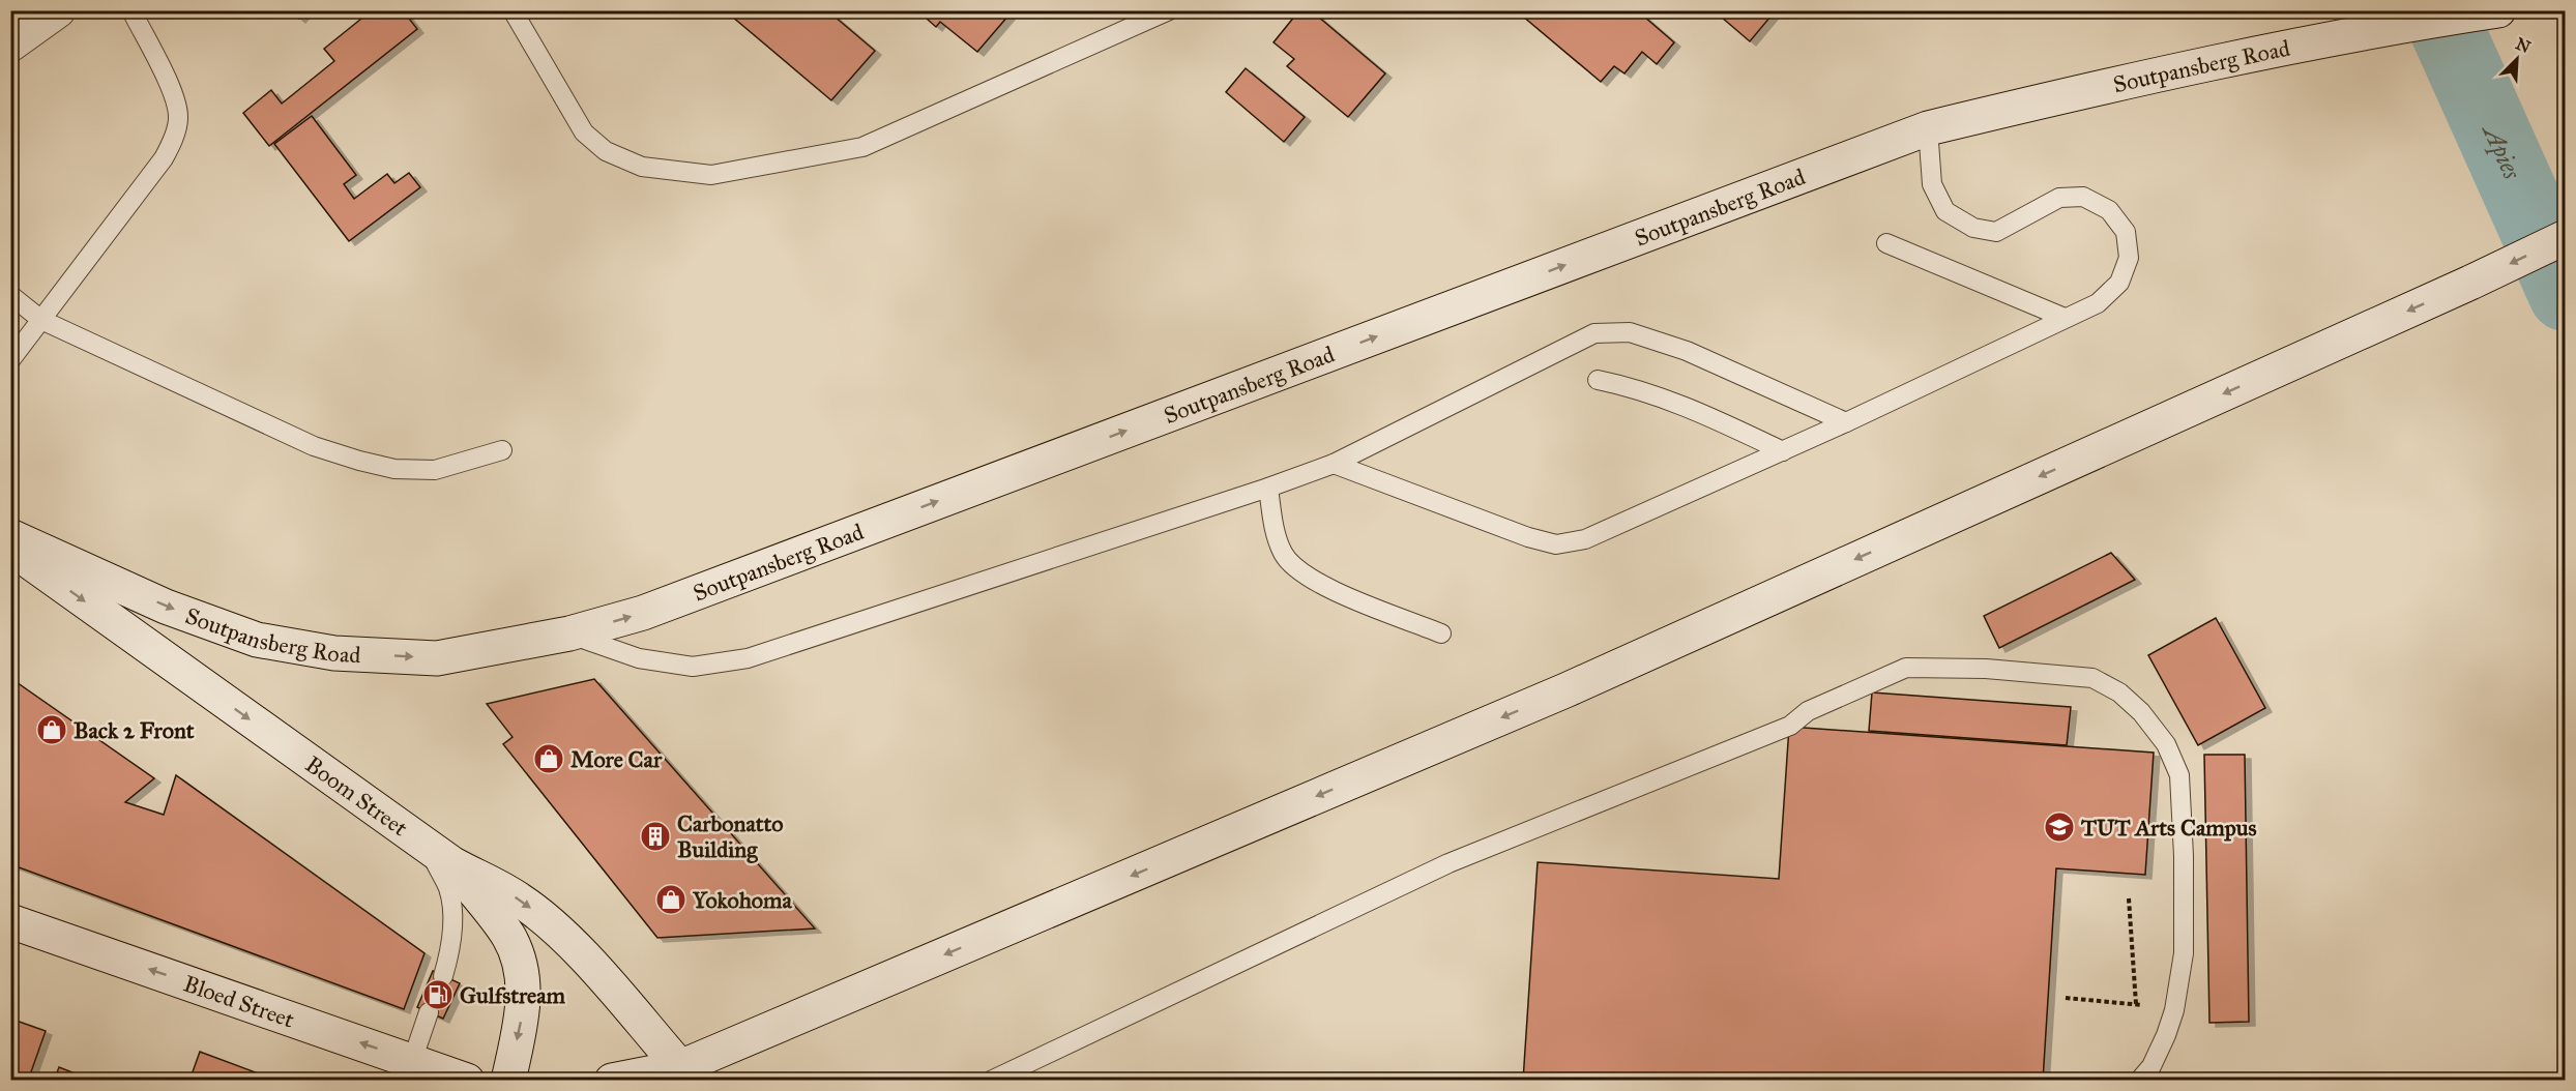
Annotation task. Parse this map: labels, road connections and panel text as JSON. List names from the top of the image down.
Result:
{
  "streets": {
    "main road": ["Soutpansberg Road", "Boom Street", "Bloed Street"]
  },
  "one_way": ["Soutpansberg Road", "Boom Street", "Bloed Street"],
  "water": ["Apies"],
  "places": {
    "shop": ["Back 2 Front", "More Car", "Yokohoma"],
    "school or university": ["TUT Arts Campus"],
    "building": ["Carbonatto Building"],
    "fuel station": ["Gulfstream"]
  },
  "north": "top right"
}
